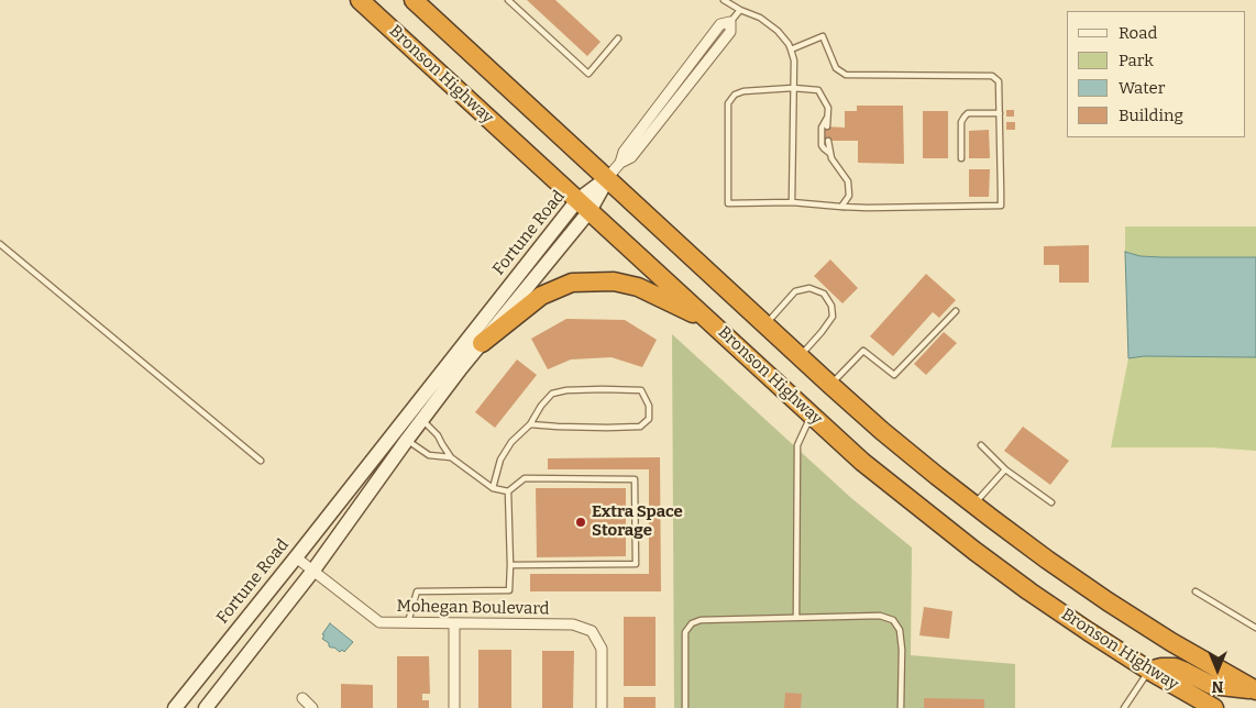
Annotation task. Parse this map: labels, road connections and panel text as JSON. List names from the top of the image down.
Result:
{
  "streets": {
    "highway": ["Bronson Highway"],
    "main road": ["Fortune Road"],
    "street": ["Mohegan Boulevard"]
  },
  "crossings": [
    ["Bronson Highway", "Fortune Road"],
    ["Fortune Road", "Mohegan Boulevard"]
  ],
  "places": ["Extra Space Storage"],
  "legend": [
    "Road",
    "Park",
    "Water",
    "Building"
  ],
  "north": "bottom"
}
